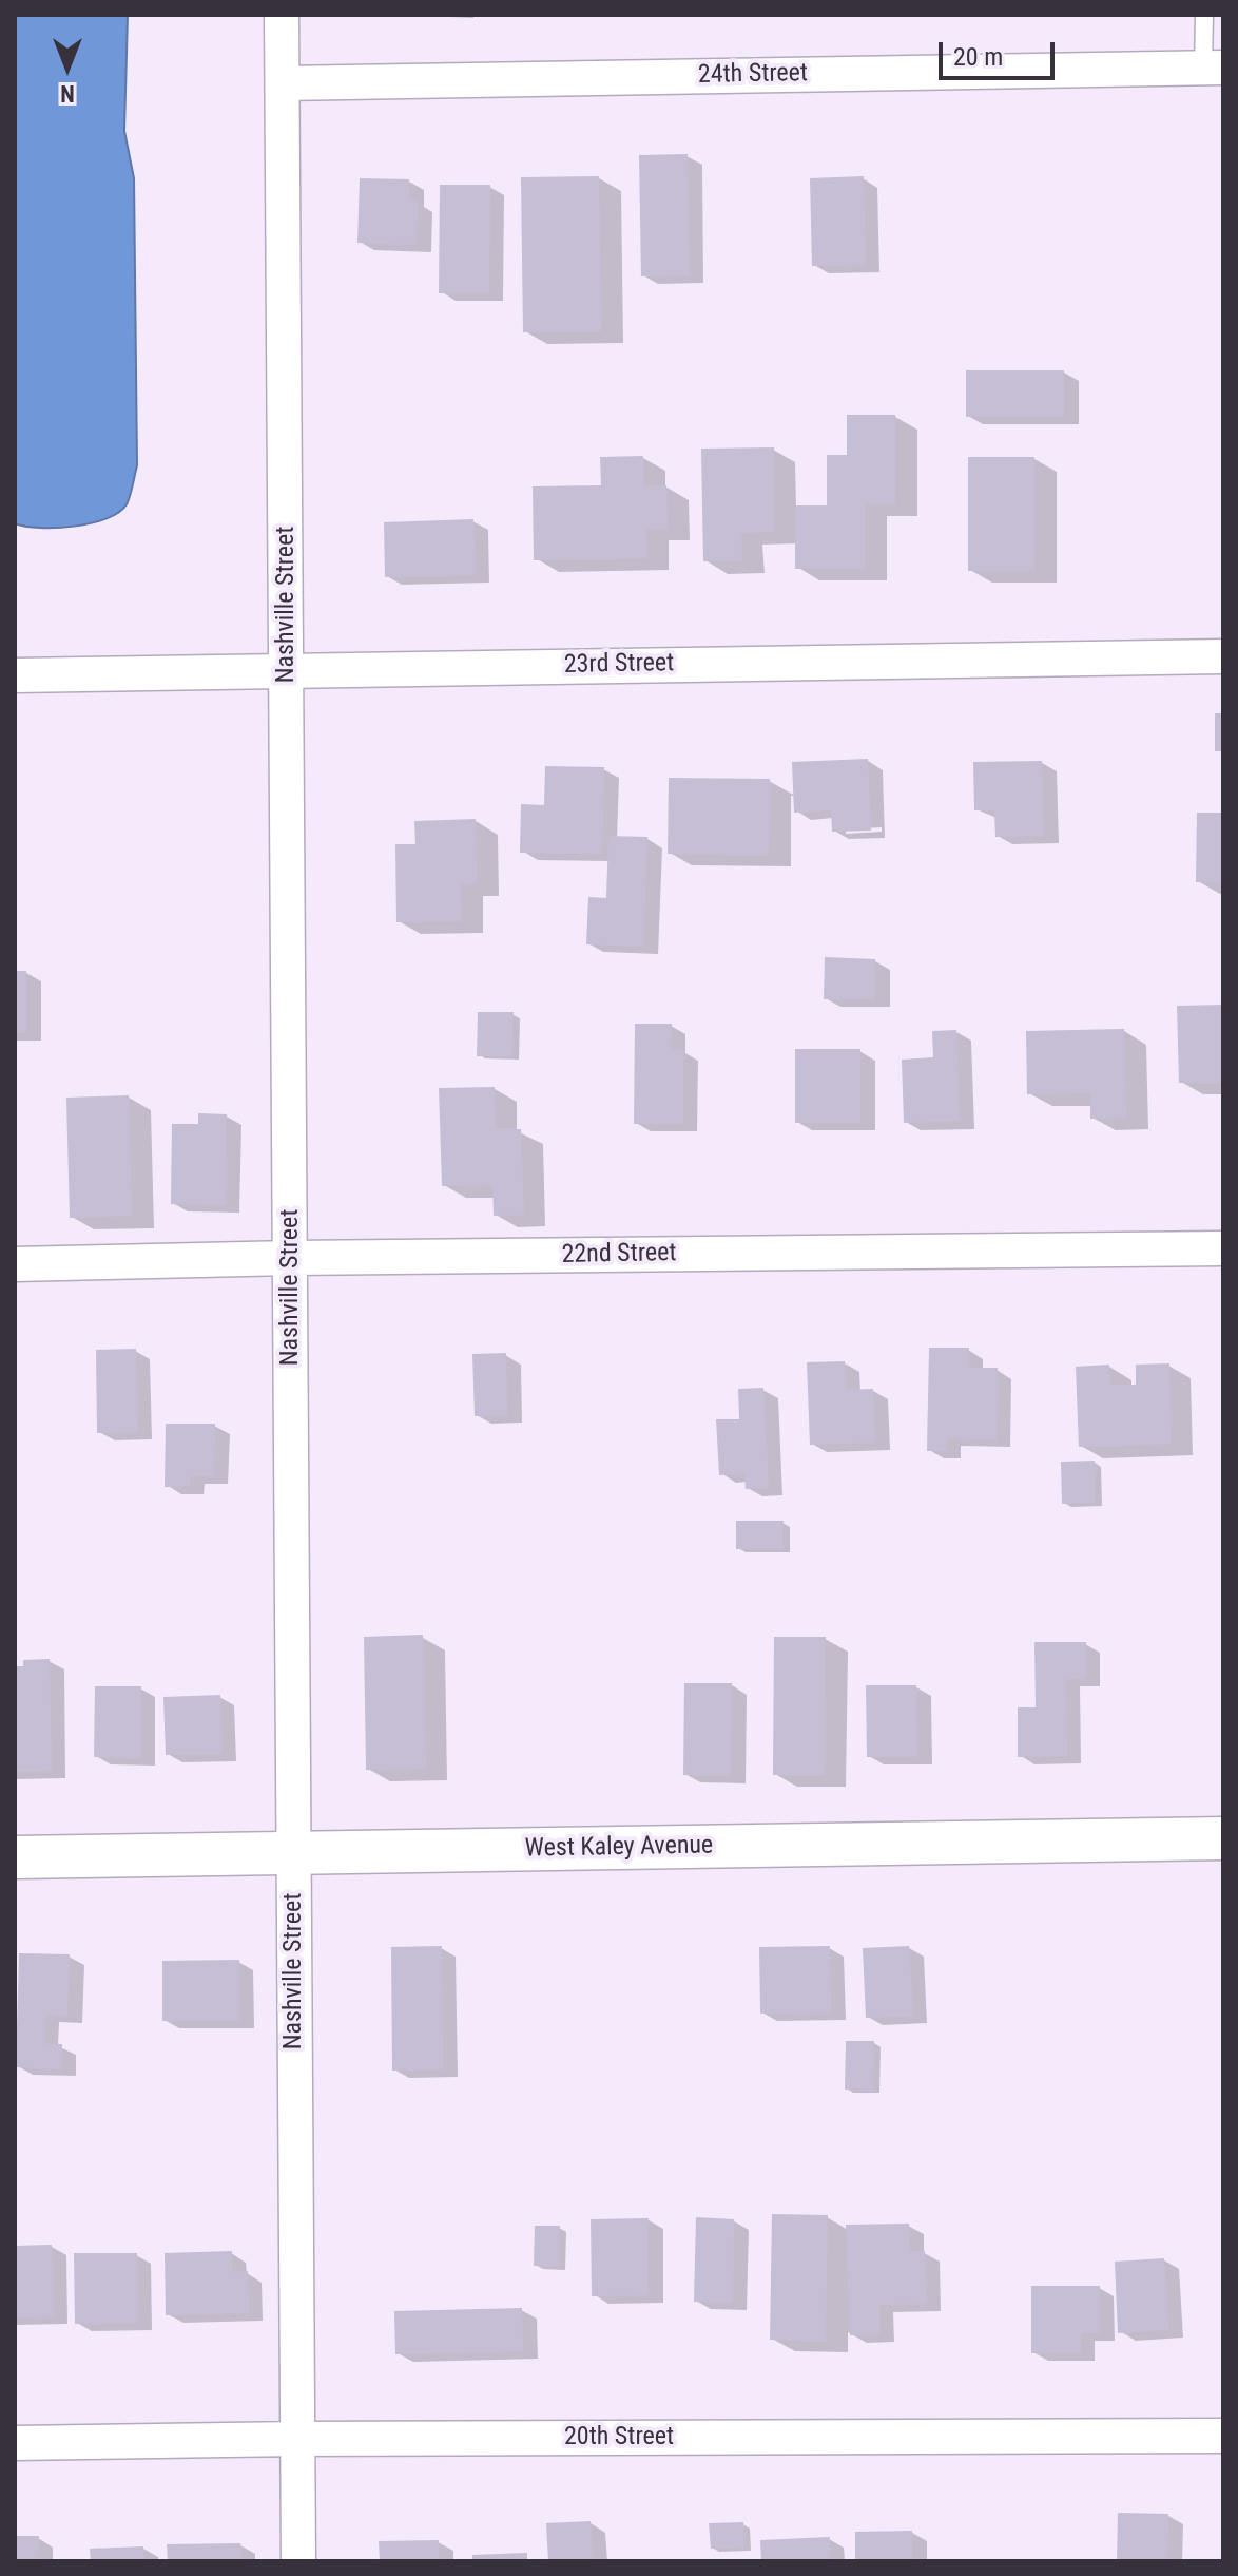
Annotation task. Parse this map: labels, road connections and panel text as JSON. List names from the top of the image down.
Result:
{
  "streets": {
    "street": [
      "24th Street",
      "Nashville Street",
      "23rd Street",
      "22nd Street",
      "West Kaley Avenue",
      "20th Street"
    ]
  },
  "crossings": [
    ["24th Street", "Nashville Street"],
    ["Nashville Street", "23rd Street"],
    ["Nashville Street", "22nd Street"],
    ["Nashville Street", "West Kaley Avenue"],
    ["Nashville Street", "20th Street"]
  ],
  "scale_bar": "20 m",
  "north": "bottom"
}
